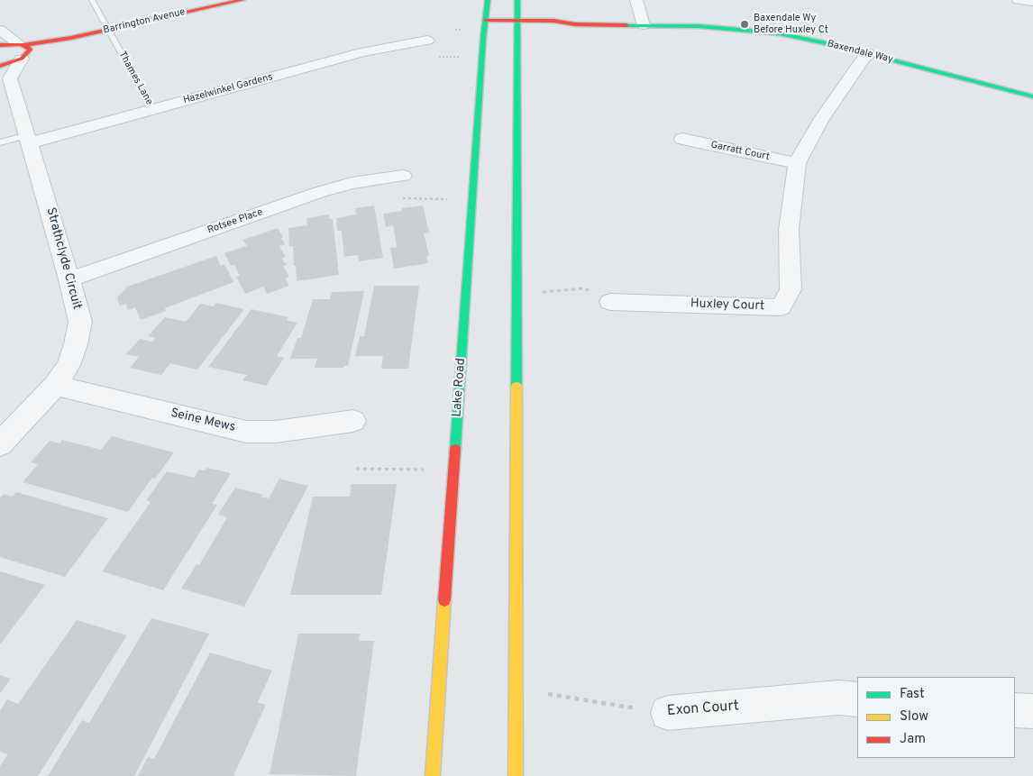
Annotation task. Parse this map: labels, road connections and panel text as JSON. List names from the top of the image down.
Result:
{
  "streets": {
    "main road": ["Barrington Avenue", "Baxendale Way", "Lake Road"],
    "street": [
      "Hazelwinkel Gardens",
      "Garratt Court",
      "Rotsee Place",
      "Strathclyde Circuit",
      "Huxley Court",
      "Seine Mews",
      "Exon Court"
    ],
    "lane": ["Thames Lane"]
  },
  "crossings": [
    ["Barrington Avenue", "Thames Lane"],
    ["Barrington Avenue", "Strathclyde Circuit"],
    ["Baxendale Way", "Huxley Court"],
    ["Baxendale Way", "Lake Road"],
    ["Thames Lane", "Hazelwinkel Gardens"],
    ["Hazelwinkel Gardens", "Strathclyde Circuit"],
    ["Garratt Court", "Huxley Court"],
    ["Rotsee Place", "Strathclyde Circuit"],
    ["Strathclyde Circuit", "Seine Mews"]
  ],
  "places": ["Baxendale Wy Before Huxley Ct"],
  "legend": ["Fast", "Slow", "Jam"]
}
